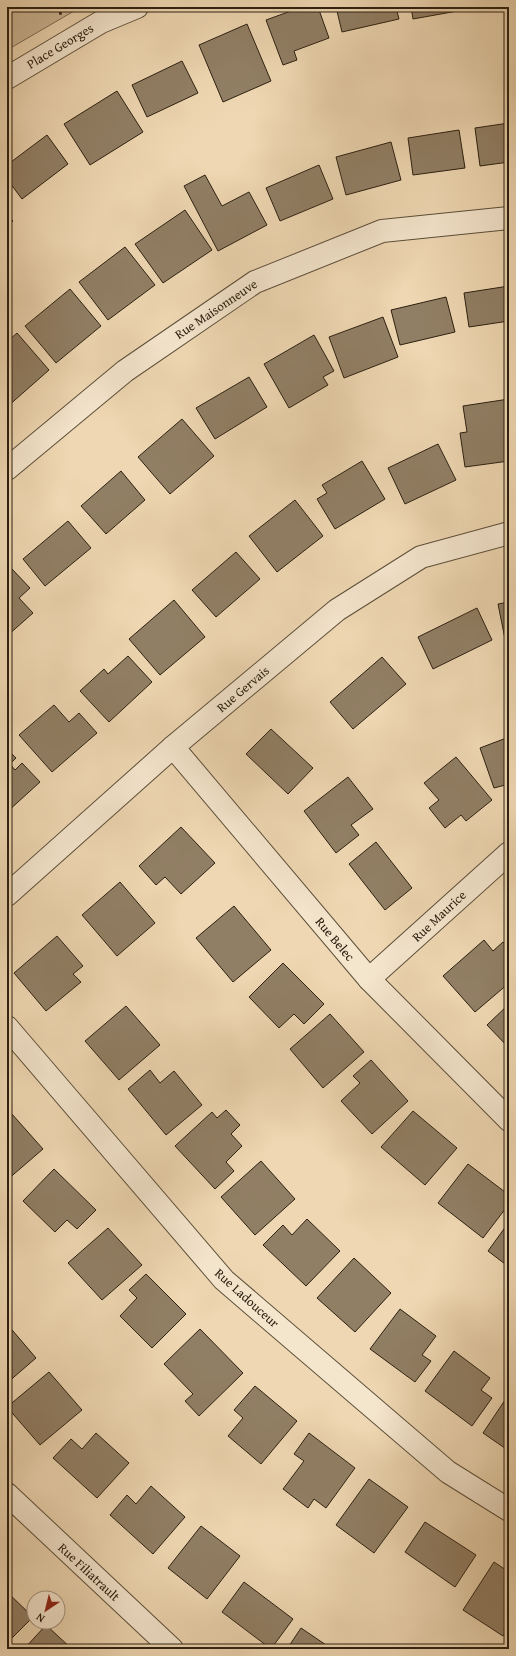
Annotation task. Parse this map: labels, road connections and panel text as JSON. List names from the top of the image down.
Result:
{
  "streets": {
    "street": [
      "Place Georges",
      "Rue Maisonneuve",
      "Rue Gervais",
      "Rue Maurice",
      "Rue Belec",
      "Rue Ladouceur",
      "Rue Filiatrault"
    ]
  },
  "crossings": [
    ["Rue Gervais", "Rue Belec"],
    ["Rue Maurice", "Rue Belec"]
  ],
  "north": "bottom left"
}
